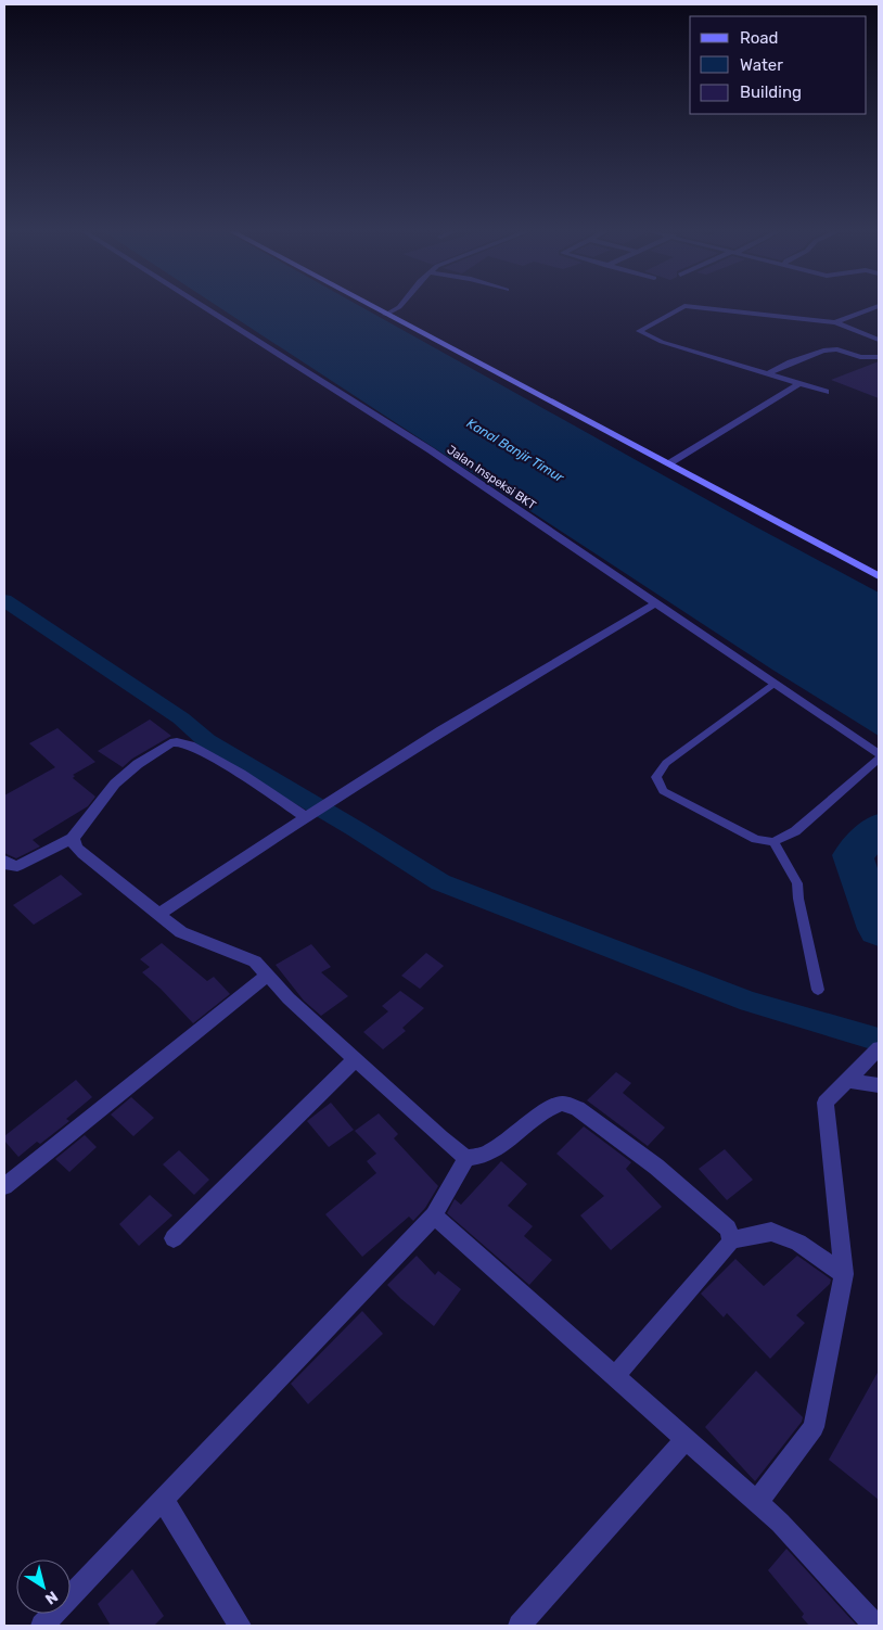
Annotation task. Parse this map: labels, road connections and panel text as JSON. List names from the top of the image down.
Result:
{
  "streets": {
    "street": ["Jalan Inspeksi BKT"]
  },
  "water": ["Kanal Banjir Timur"],
  "legend": ["Road", "Water", "Building"],
  "north": "bottom right"
}
